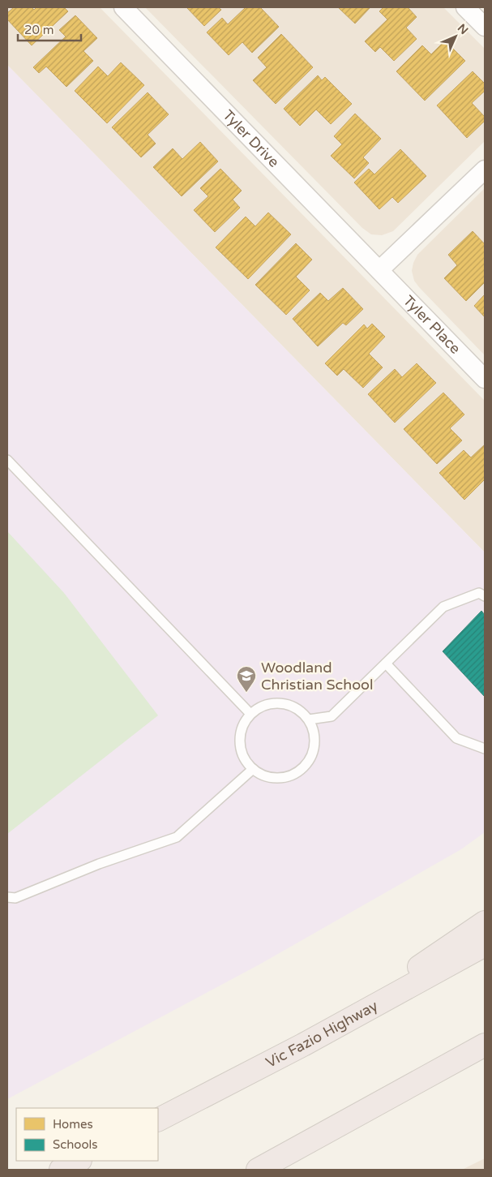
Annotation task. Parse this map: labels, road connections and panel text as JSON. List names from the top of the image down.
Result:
{
  "streets": {
    "highway": ["Vic Fazio Highway"],
    "street": ["Tyler Drive", "Tyler Place"]
  },
  "crossings": [
    ["Tyler Drive", "Tyler Place"]
  ],
  "places": {
    "school or university": ["Woodland Christian School"]
  },
  "legend": ["Homes", "Schools"],
  "scale_bar": "20 m",
  "north": "top right"
}
